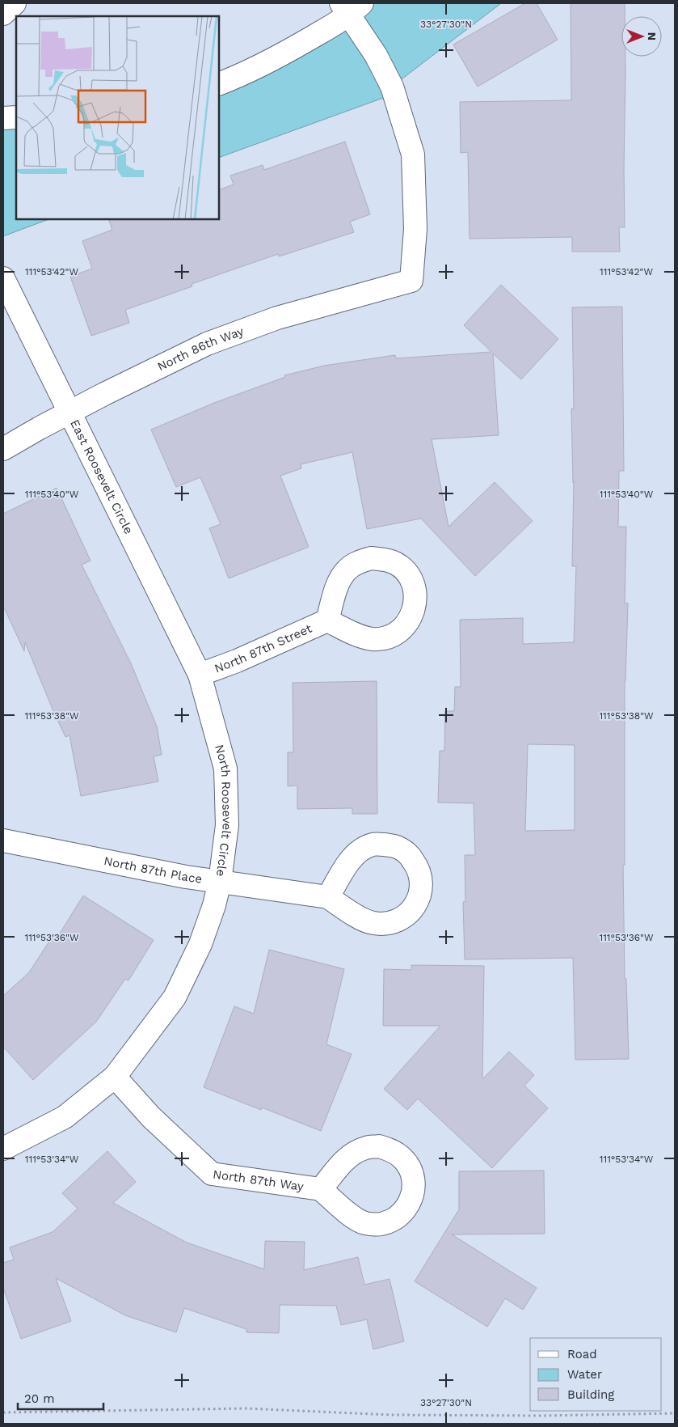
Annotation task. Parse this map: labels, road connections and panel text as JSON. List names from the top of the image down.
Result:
{
  "streets": {
    "street": [
      "North 86th Way",
      "East Roosevelt Circle",
      "North 87th Street",
      "North Roosevelt Circle",
      "North 87th Place",
      "North 87th Way"
    ]
  },
  "crossings": [
    ["North 86th Way", "East Roosevelt Circle"],
    ["East Roosevelt Circle", "North 87th Street"],
    ["East Roosevelt Circle", "North Roosevelt Circle"],
    ["North 87th Street", "North Roosevelt Circle"],
    ["North Roosevelt Circle", "North 87th Place"],
    ["North Roosevelt Circle", "North 87th Way"]
  ],
  "legend": ["Road", "Water", "Building"],
  "scale_bar": "20 m",
  "north": "right",
  "coordinates": [
    "33°27'30\"N",
    "111°53'42\"W",
    "111°53'40\"W",
    "111°53'38\"W",
    "111°53'36\"W",
    "111°53'34\"W"
  ]
}
